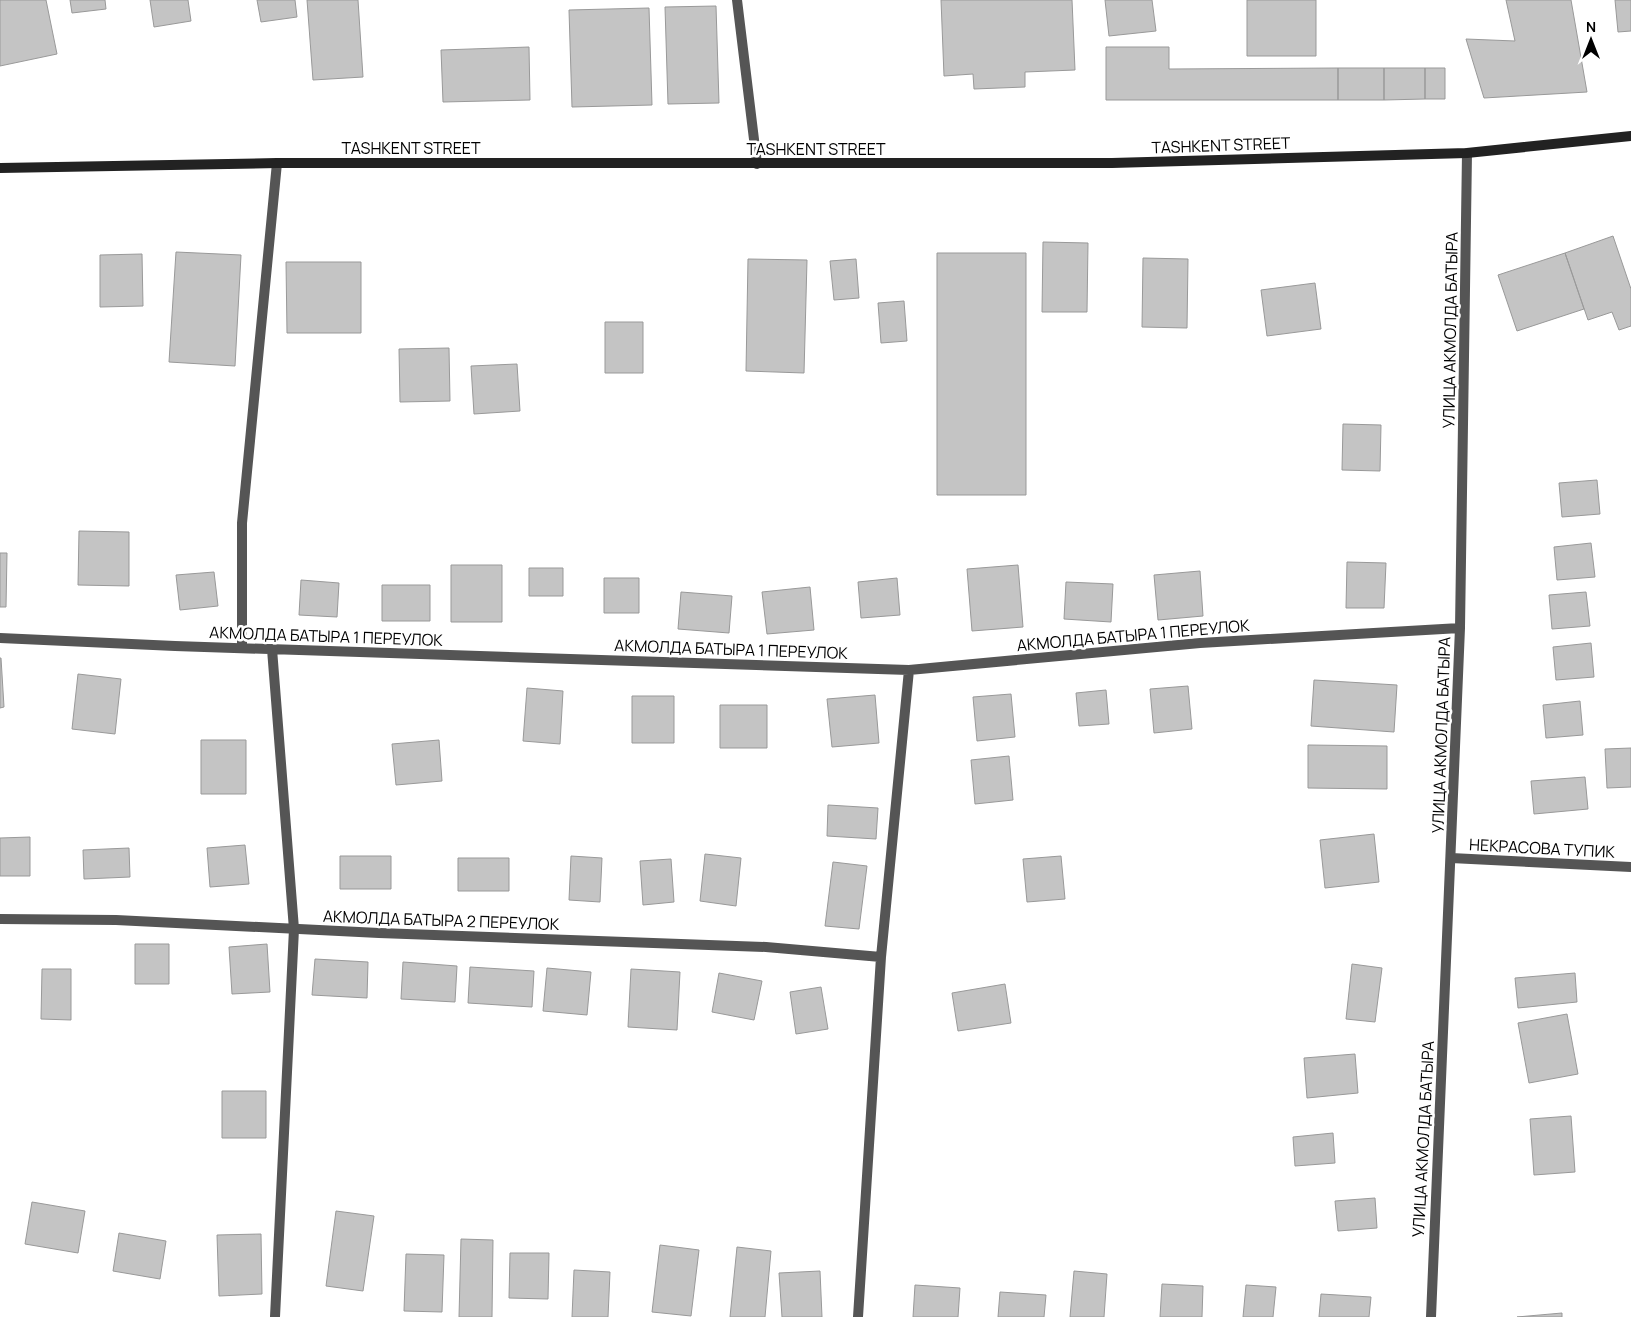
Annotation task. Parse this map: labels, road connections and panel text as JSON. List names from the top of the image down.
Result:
{
  "streets": {
    "main road": ["TASHKENT STREET"],
    "street": [
      "УЛИЦА АКМОЛДА БАТЫРА",
      "АКМОЛДА БАТЫРА 1 ПЕРЕУЛОК",
      "НЕКРАСОВА ТУПИК",
      "АКМОЛДА БАТЫРА 2 ПЕРЕУЛОК"
    ]
  },
  "crossings": [
    ["TASHKENT STREET", "УЛИЦА АКМОЛДА БАТЫРА"],
    ["УЛИЦА АКМОЛДА БАТЫРА", "АКМОЛДА БАТЫРА 1 ПЕРЕУЛОК"],
    ["УЛИЦА АКМОЛДА БАТЫРА", "НЕКРАСОВА ТУПИК"]
  ],
  "north": "top"
}
